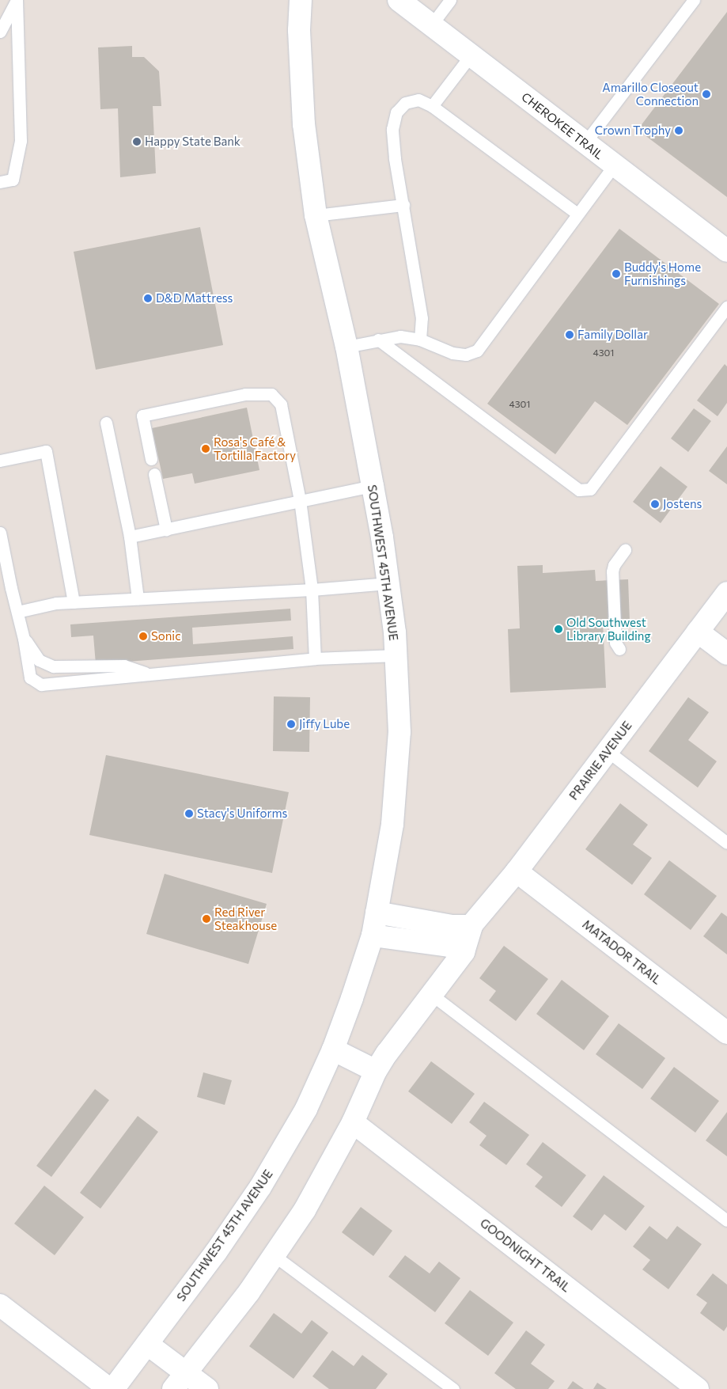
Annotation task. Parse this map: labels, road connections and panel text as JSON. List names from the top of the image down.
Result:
{
  "streets": {
    "street": [
      "CHEROKEE TRAIL",
      "SOUTHWEST 45TH AVENUE",
      "PRAIRIE AVENUE",
      "MATADOR TRAIL",
      "GOODNIGHT TRAIL"
    ]
  },
  "crossings": [
    ["SOUTHWEST 45TH AVENUE", "PRAIRIE AVENUE"],
    ["PRAIRIE AVENUE", "MATADOR TRAIL"]
  ],
  "places": [
    "Amarillo Closeout Connection",
    "Crown Trophy",
    "Happy State Bank",
    "Buddy's Home Furnishings",
    "D&D Mattress",
    "Family Dollar",
    "Rosa's Café & Tortilla Factory",
    "Jostens",
    "Old Southwest Library Building",
    "Sonic",
    "Jiffy Lube",
    "Stacy's Uniforms",
    "Red River Steakhouse"
  ],
  "house_numbers": ["4301", "4301"]
}
